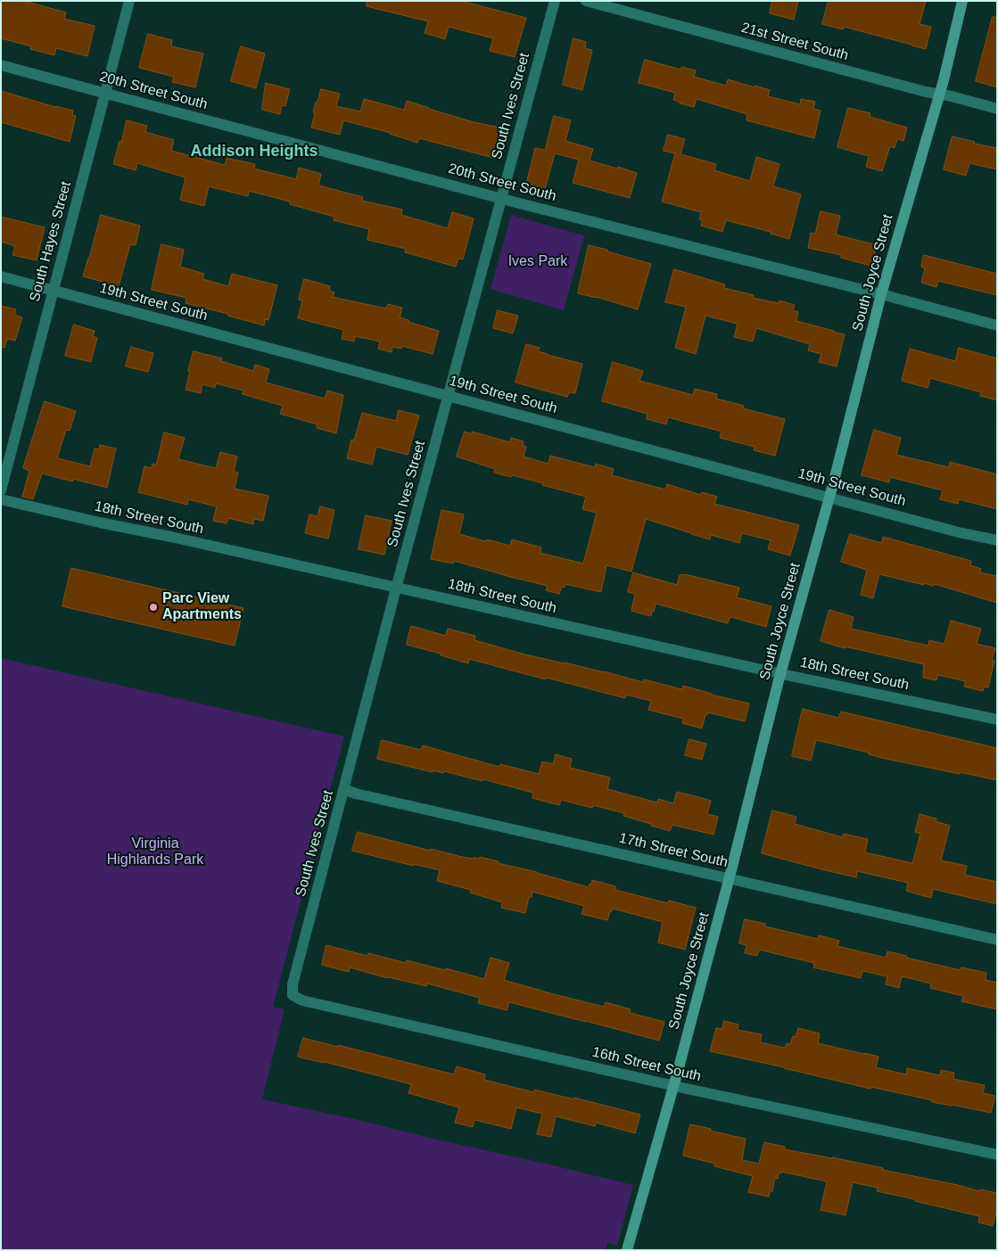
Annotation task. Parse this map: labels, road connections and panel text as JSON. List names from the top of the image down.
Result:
{
  "streets": {
    "street": [
      "21st Street South",
      "20th Street South",
      "South Ives Street",
      "South Hayes Street",
      "South Joyce Street",
      "19th Street South",
      "18th Street South",
      "17th Street South",
      "16th Street South"
    ]
  },
  "crossings": [
    ["21st Street South", "South Joyce Street"],
    ["20th Street South", "South Ives Street"],
    ["20th Street South", "South Hayes Street"],
    ["20th Street South", "South Joyce Street"],
    ["South Ives Street", "19th Street South"],
    ["South Ives Street", "18th Street South"],
    ["South Ives Street", "17th Street South"],
    ["South Ives Street", "16th Street South"],
    ["South Hayes Street", "19th Street South"],
    ["South Joyce Street", "19th Street South"],
    ["South Joyce Street", "18th Street South"],
    ["South Joyce Street", "17th Street South"],
    ["South Joyce Street", "16th Street South"]
  ],
  "districts": ["Addison Heights"],
  "parks": ["Ives Park", "Virginia Highlands Park"],
  "places": ["Parc View Apartments"]
}
